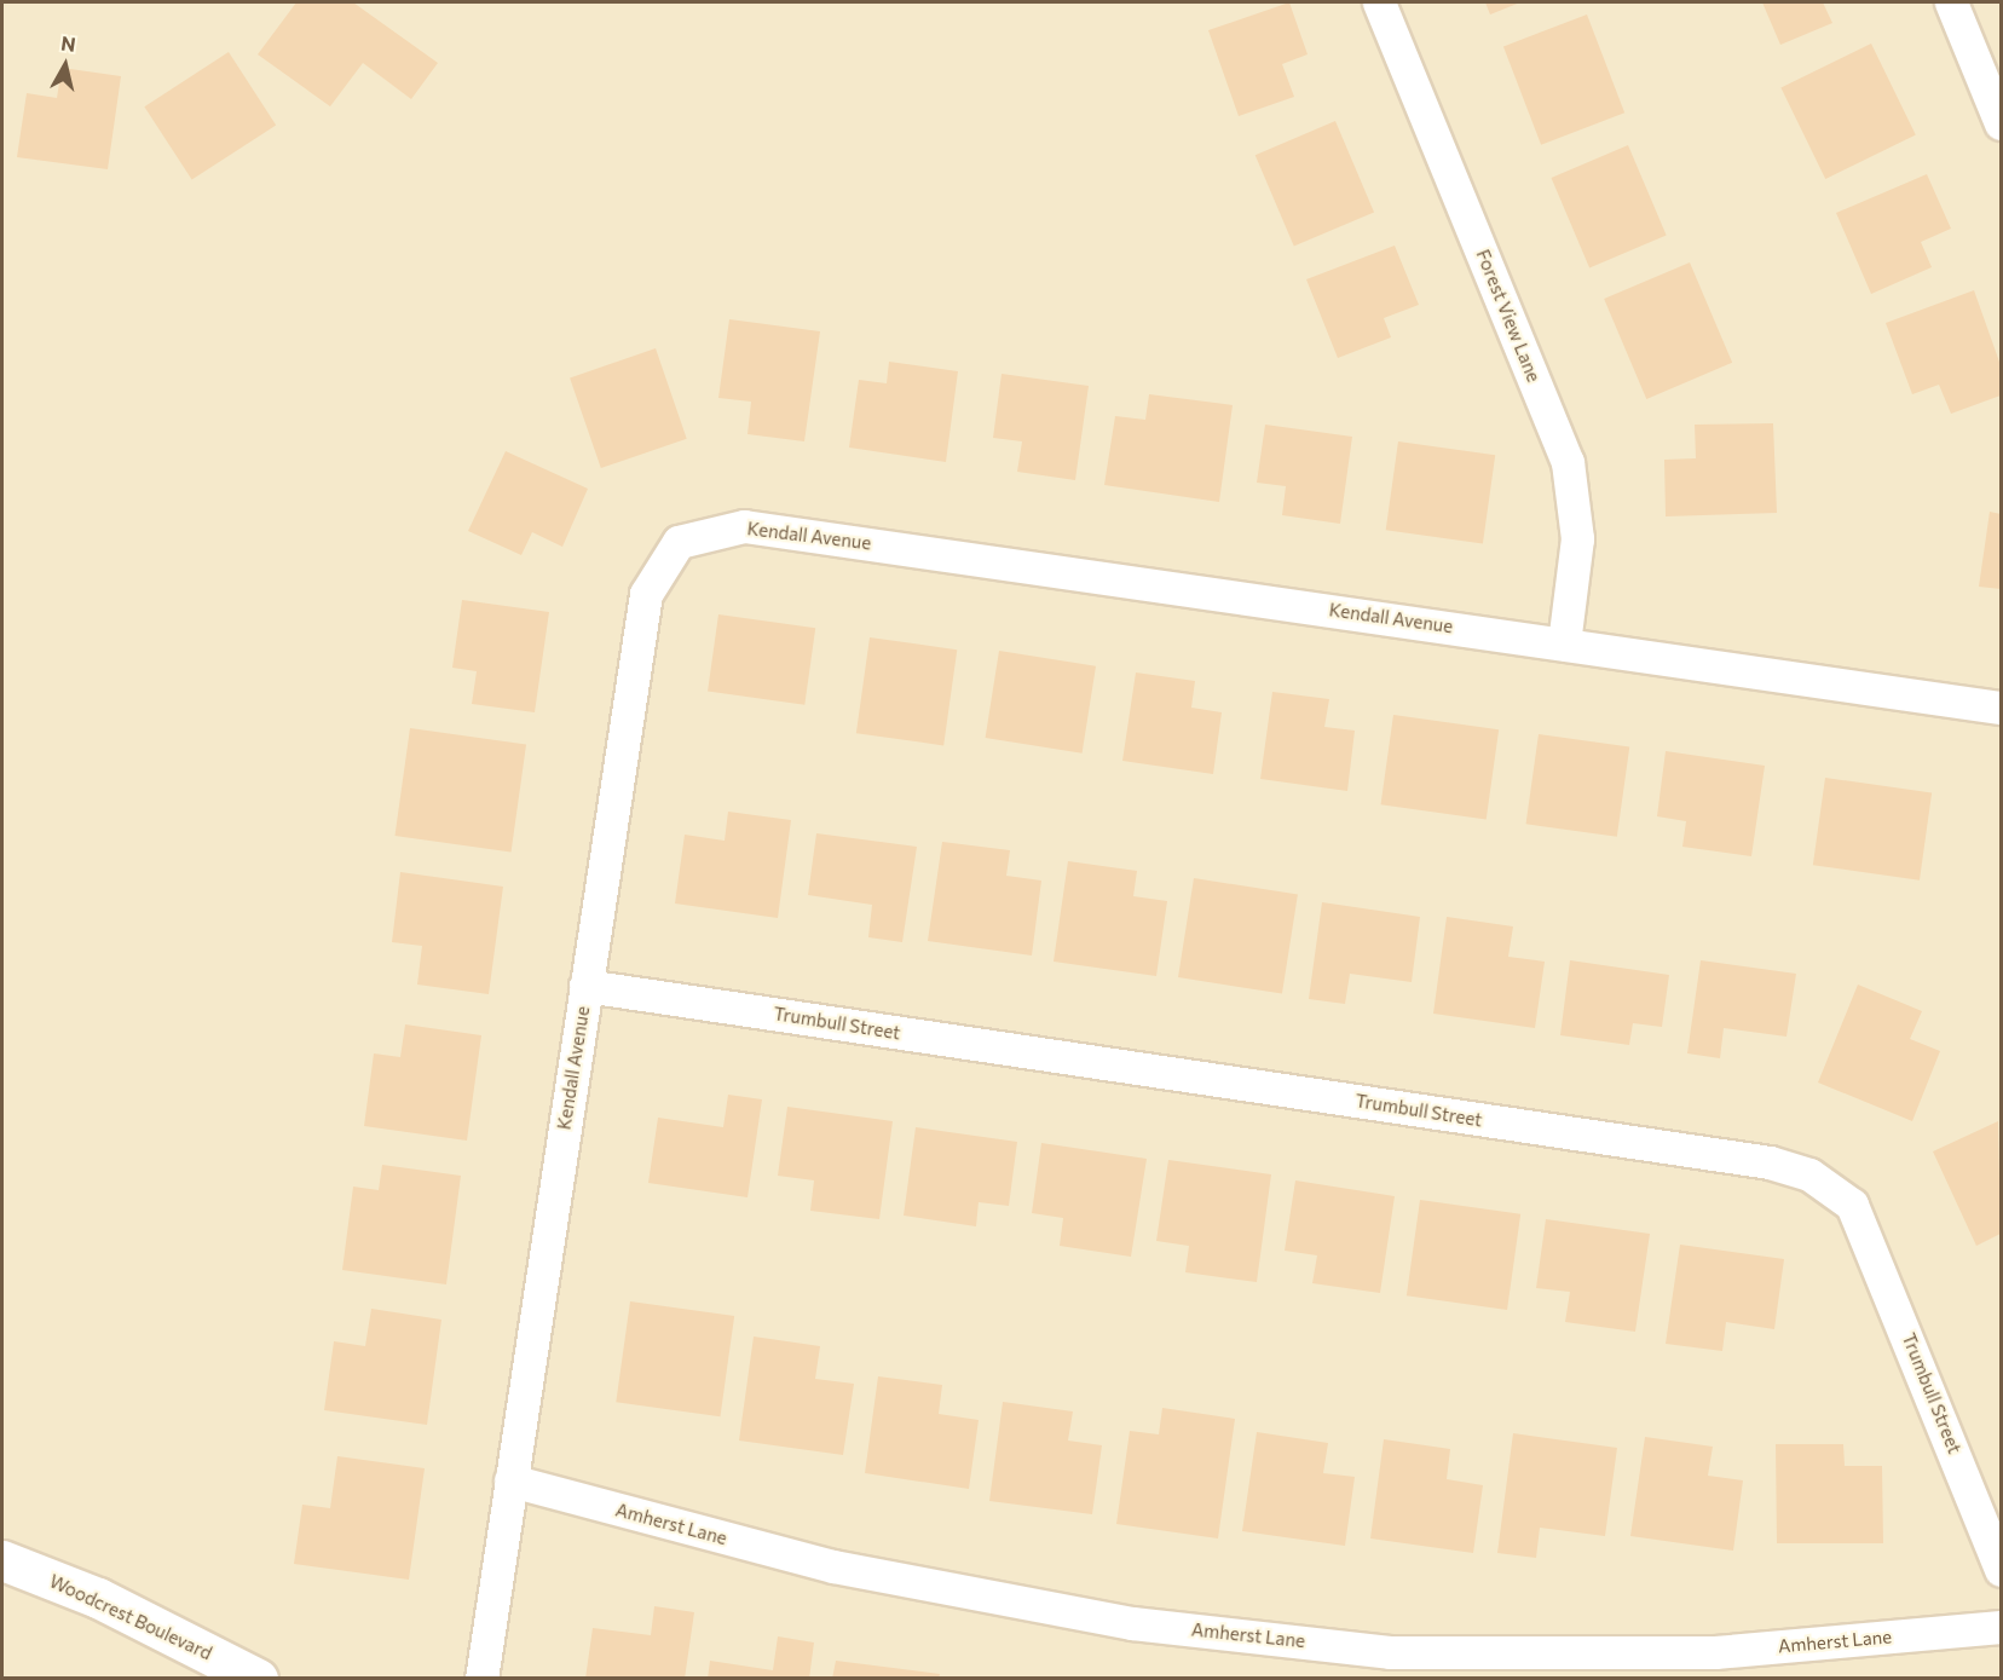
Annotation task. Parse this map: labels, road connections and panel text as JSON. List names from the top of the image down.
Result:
{
  "streets": {
    "street": [
      "Forest View Lane",
      "Kendall Avenue",
      "Trumbull Street",
      "Amherst Lane",
      "Woodcrest Boulevard"
    ]
  },
  "crossings": [
    ["Forest View Lane", "Kendall Avenue"],
    ["Kendall Avenue", "Trumbull Street"],
    ["Kendall Avenue", "Amherst Lane"]
  ],
  "north": "top"
}
